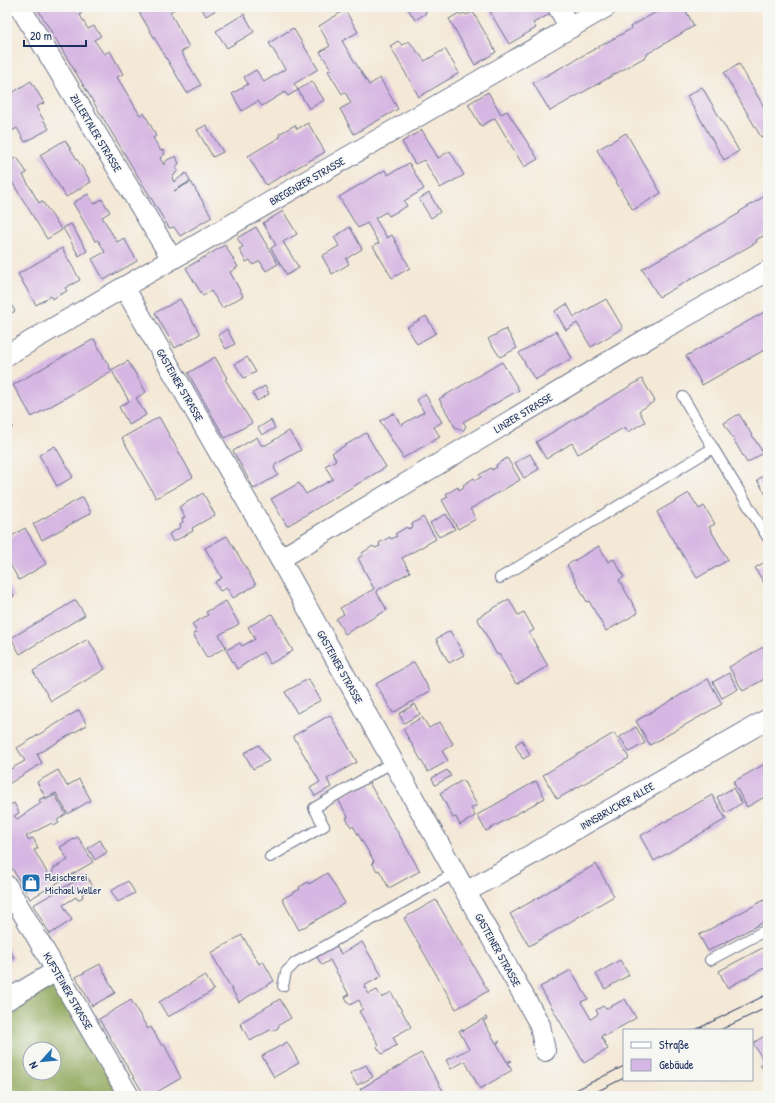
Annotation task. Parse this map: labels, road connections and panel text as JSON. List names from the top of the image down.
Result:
{
  "streets": {
    "street": [
      "ZILLERTALER STRASSE",
      "BREGENZER STRASSE",
      "GASTEINER STRASSE",
      "LINZER STRASSE",
      "INNSBRUCKER ALLEE",
      "KUFSTEINER STRASSE"
    ]
  },
  "crossings": [
    ["ZILLERTALER STRASSE", "BREGENZER STRASSE"],
    ["BREGENZER STRASSE", "GASTEINER STRASSE"],
    ["GASTEINER STRASSE", "LINZER STRASSE"],
    ["GASTEINER STRASSE", "INNSBRUCKER ALLEE"]
  ],
  "places": {
    "shop": ["Fleischerei Michael Weller"]
  },
  "legend": ["Straße", "Gebäude"],
  "scale_bar": "20 m",
  "north": "bottom left"
}
